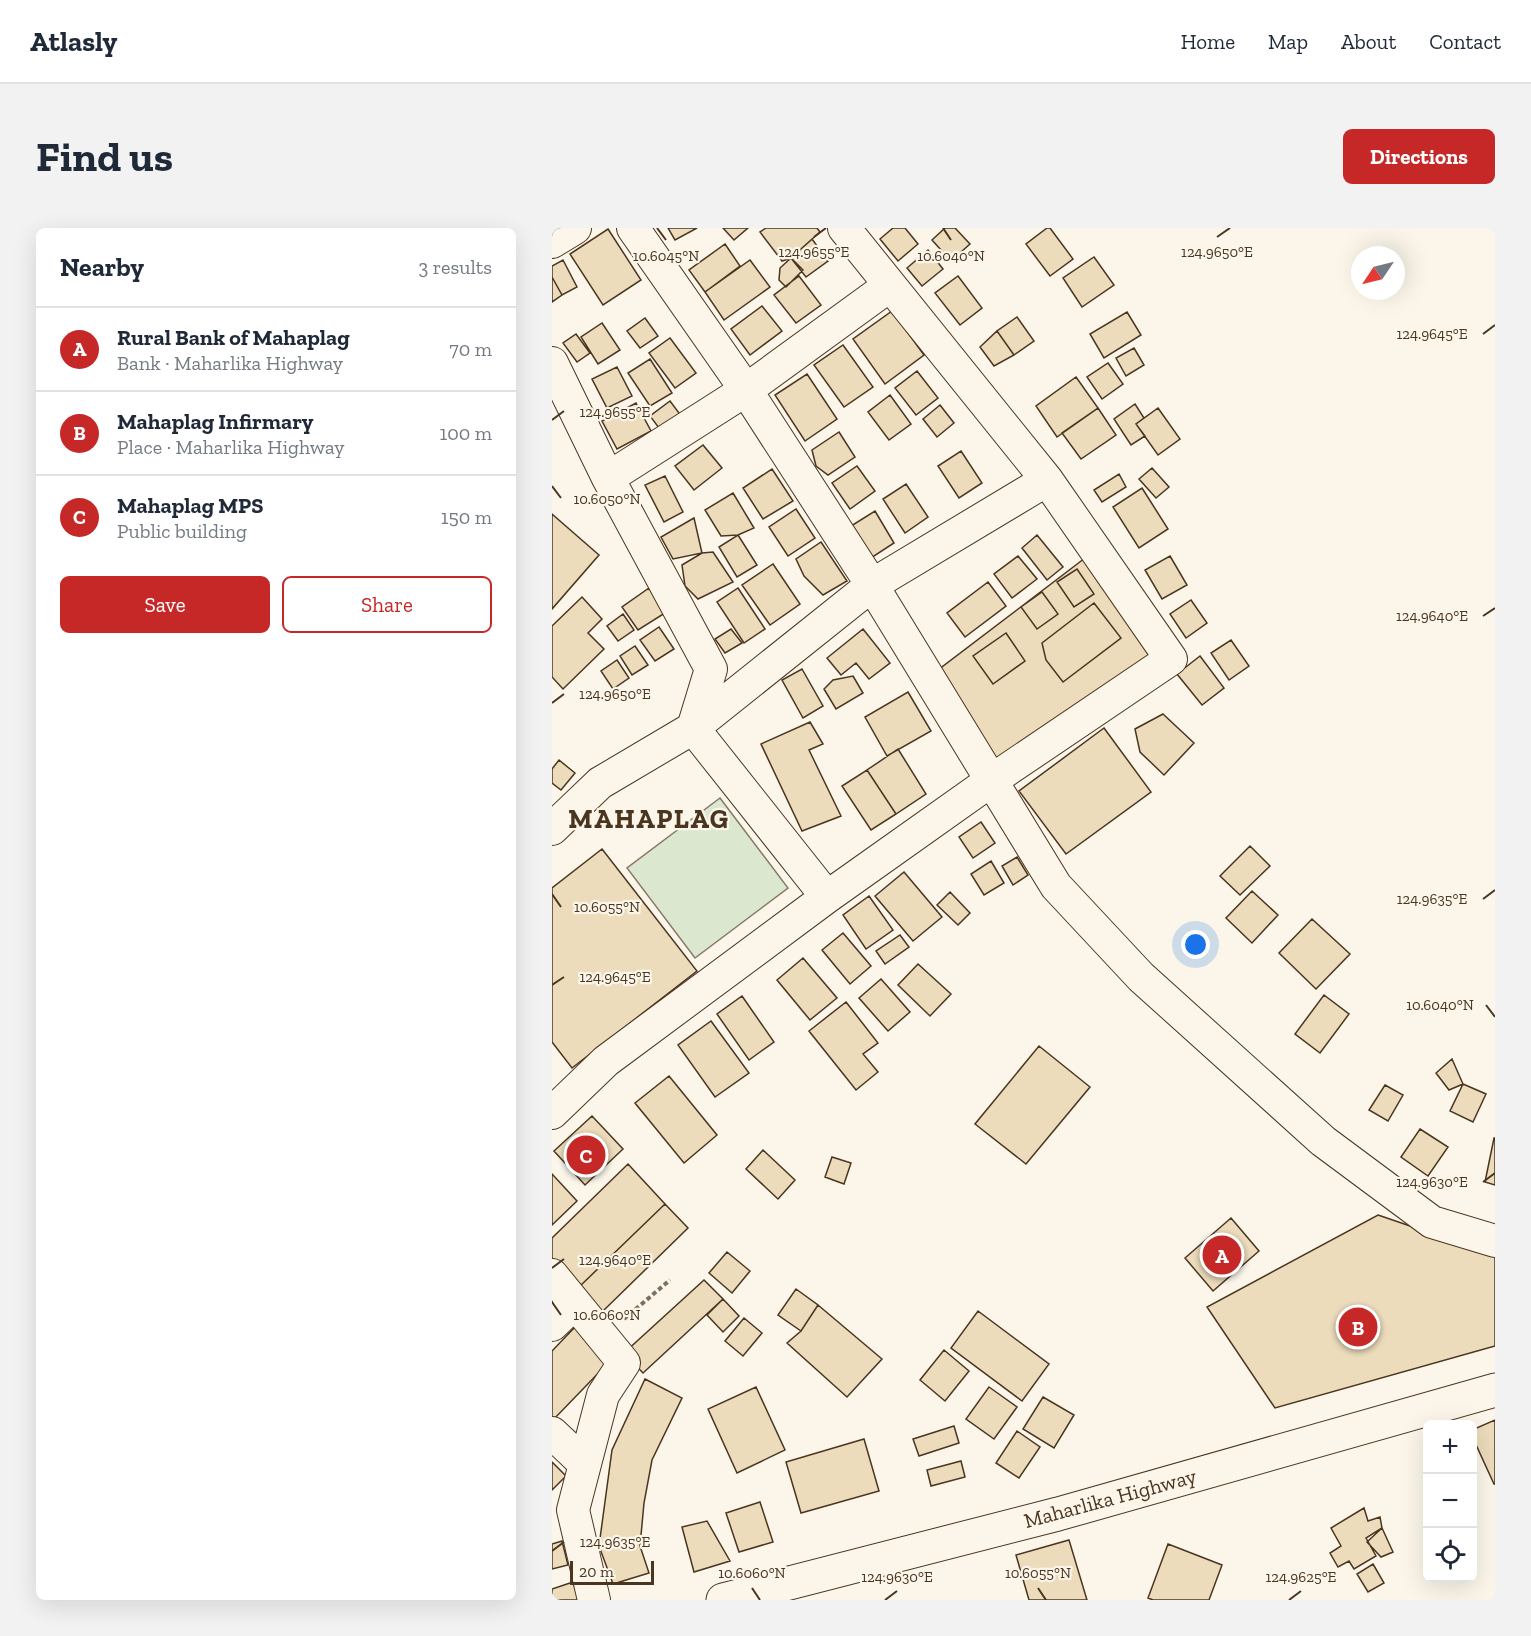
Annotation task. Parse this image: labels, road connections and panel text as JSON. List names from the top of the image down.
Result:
{
  "streets": {
    "highway": ["Maharlika Highway"]
  },
  "districts": ["MAHAPLAG"],
  "scale_bar": "20 m",
  "north": "bottom left",
  "page": {
    "header": "Atlasly",
    "nav": [
      "Home",
      "Map",
      "About",
      "Contact"
    ],
    "buttons": [
      "Directions",
      ["Save", "Share"]
    ],
    "title": "Find us",
    "heading": ["Nearby", "3 results"],
    "list": [
      {
        "mark": "A",
        "name": "Rural Bank of Mahaplag",
        "note": "Bank · Maharlika Highway",
        "value": "70 m"
      },
      {
        "mark": "B",
        "name": "Mahaplag Infirmary",
        "note": "Place · Maharlika Highway",
        "value": "100 m"
      },
      {
        "mark": "C",
        "name": "Mahaplag MPS",
        "note": "Public building",
        "value": "150 m"
      }
    ],
    "pins": ["C", "A", "B"],
    "map_buttons": ["+", "−"],
    "scale": "20 m"
  },
  "coordinates": [
    "124.9655°E",
    "124.9650°E",
    "10.6045°N",
    "10.6040°N",
    "124.9645°E",
    "10.6050°N",
    "124.9640°E",
    "124.9635°E",
    "10.6055°N",
    "124.9630°E",
    "10.6060°N",
    "124.9625°E"
  ]
}
